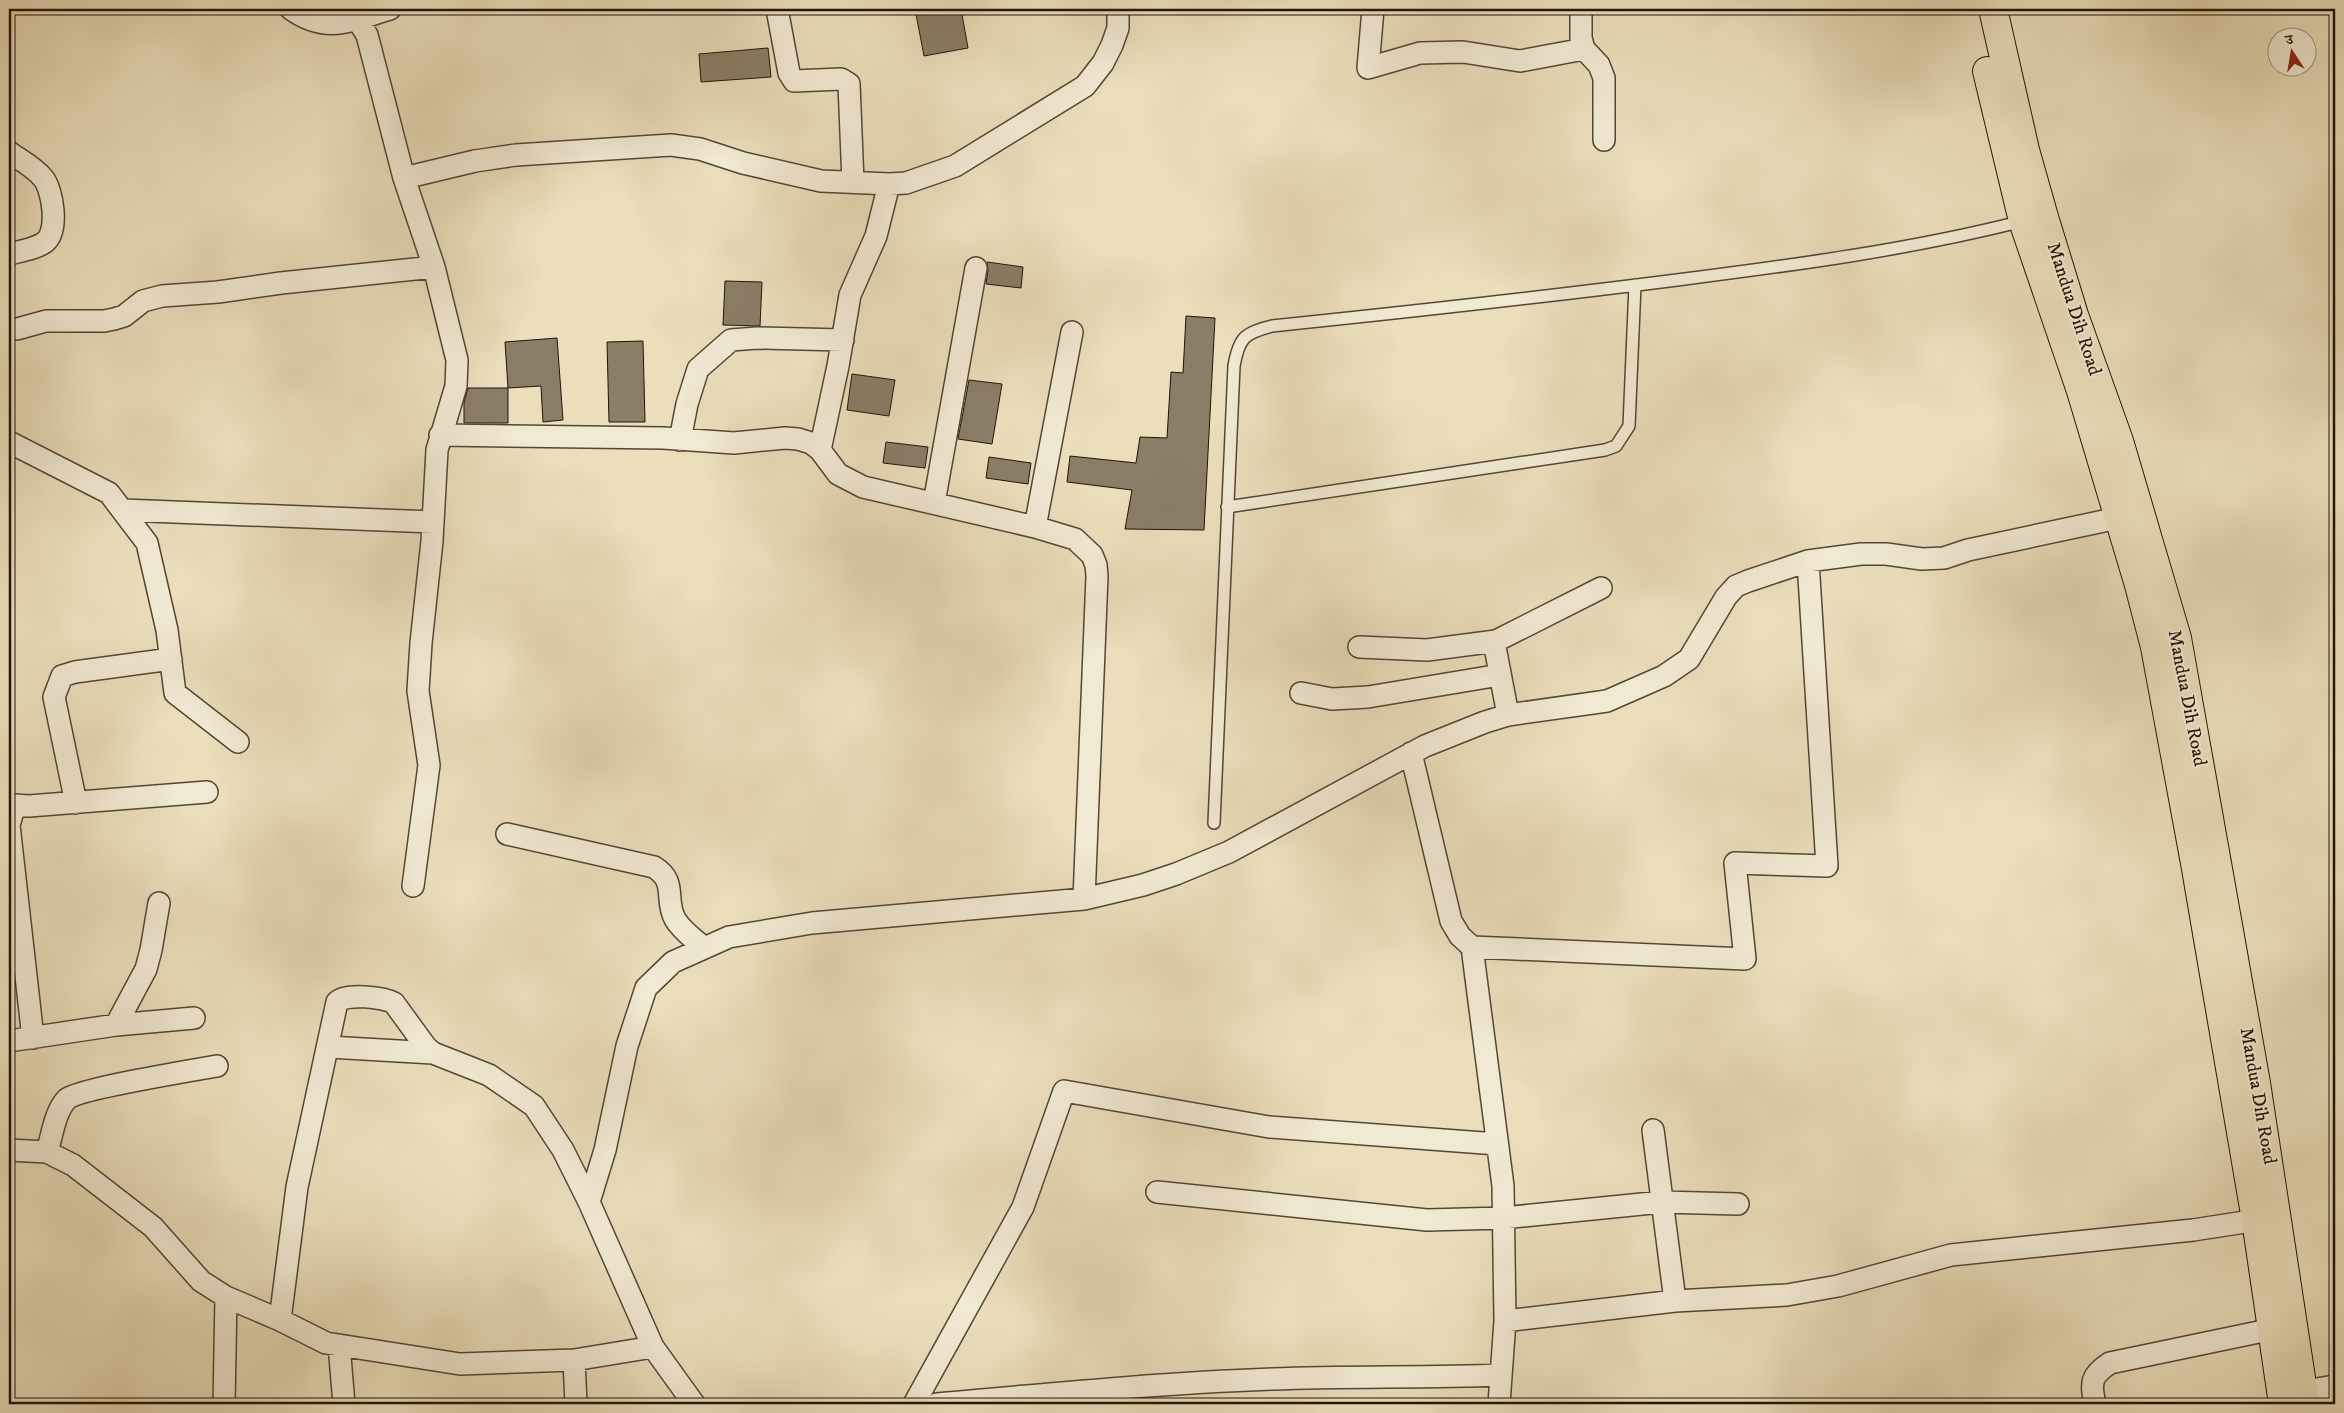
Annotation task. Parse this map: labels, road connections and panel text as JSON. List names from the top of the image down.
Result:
{
  "streets": {
    "main road": ["Mandua Dih Road"]
  },
  "north": "top"
}
